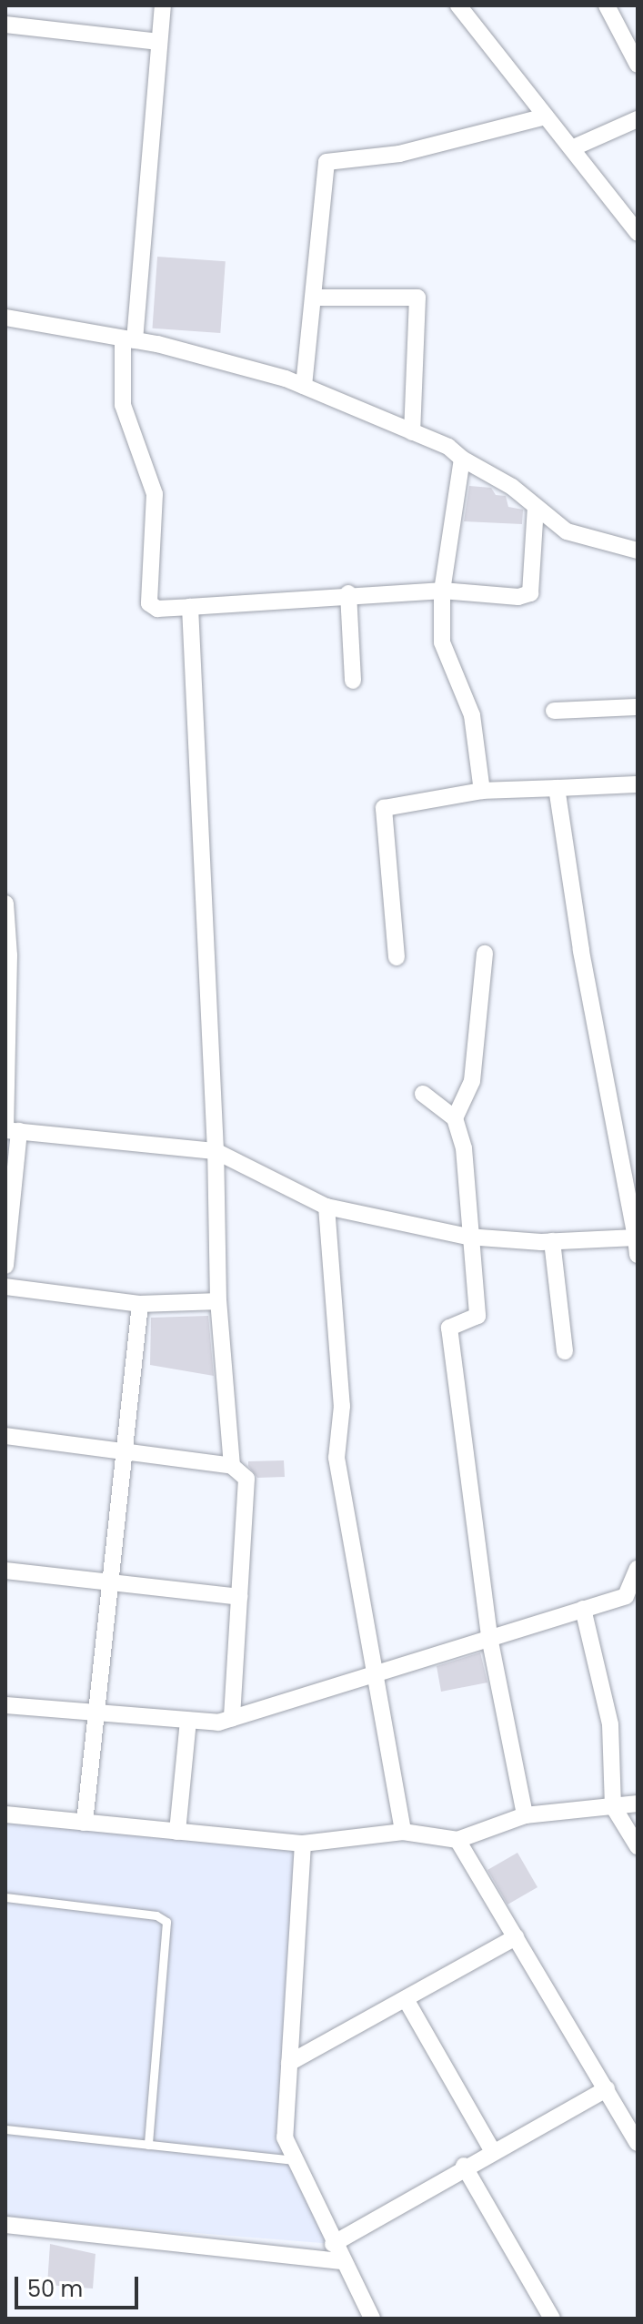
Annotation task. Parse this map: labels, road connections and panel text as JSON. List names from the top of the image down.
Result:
{
  "scale_bar": "50 m"
}
